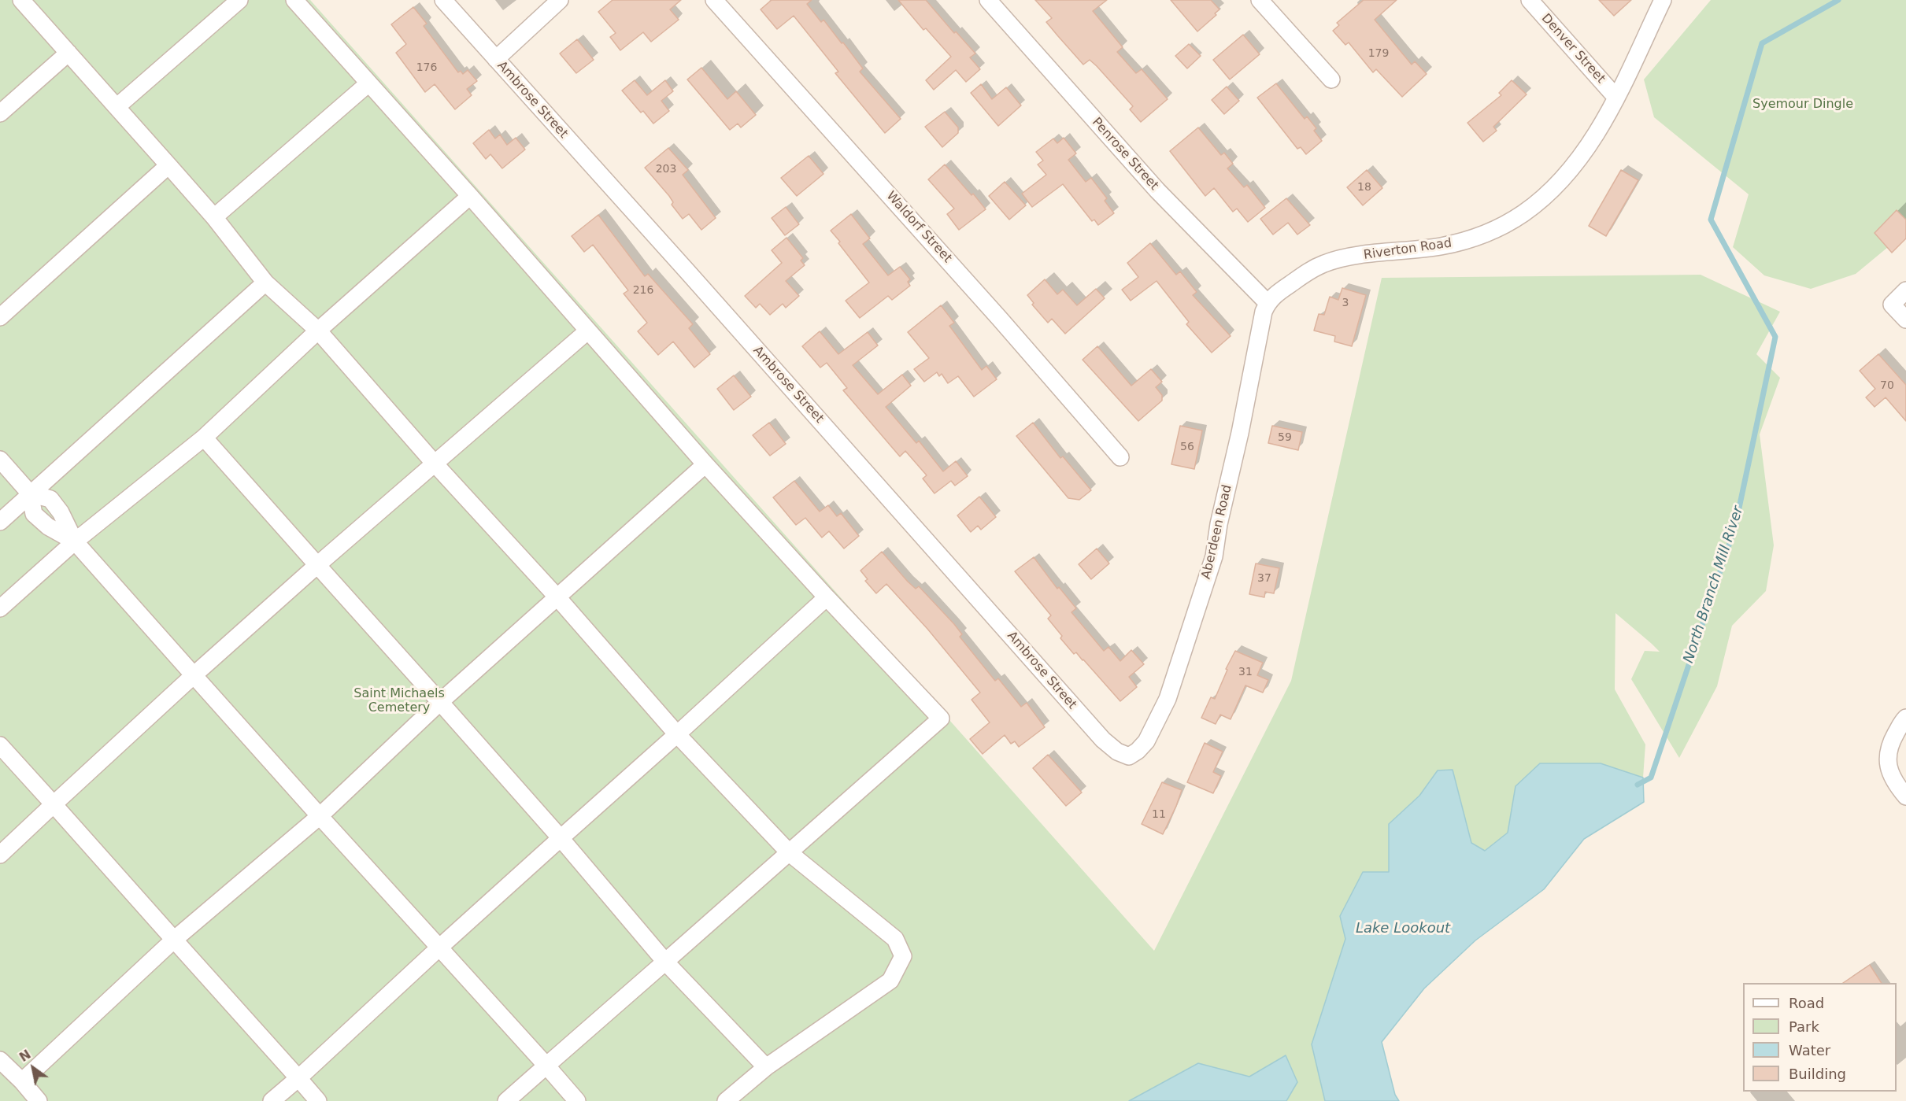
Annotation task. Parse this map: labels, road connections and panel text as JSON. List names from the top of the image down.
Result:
{
  "streets": {
    "street": [
      "Denver Street",
      "Ambrose Street",
      "Penrose Street",
      "Waldorf Street",
      "Riverton Road",
      "Aberdeen Road"
    ]
  },
  "crossings": [
    ["Denver Street", "Riverton Road"],
    ["Ambrose Street", "Aberdeen Road"],
    ["Penrose Street", "Riverton Road"],
    ["Penrose Street", "Aberdeen Road"],
    ["Riverton Road", "Aberdeen Road"]
  ],
  "water": ["North Branch Mill River", "Lake Lookout"],
  "parks": ["Syemour Dingle", "Saint Michaels Cemetery"],
  "house_numbers": [
    "179",
    "176",
    "203",
    "18",
    "216",
    "3",
    "70",
    "59",
    "56",
    "37",
    "31",
    "11"
  ],
  "legend": [
    "Road",
    "Park",
    "Water",
    "Building"
  ],
  "north": "top left"
}
